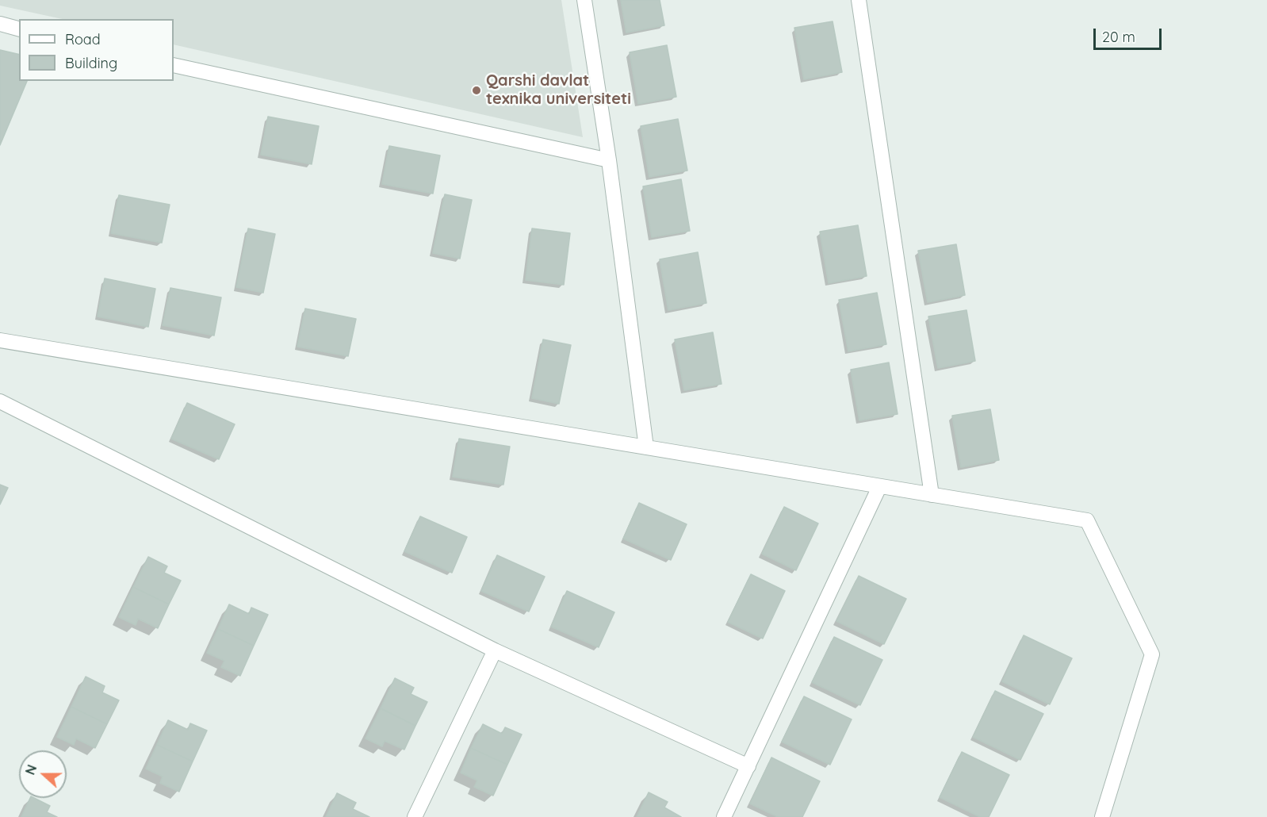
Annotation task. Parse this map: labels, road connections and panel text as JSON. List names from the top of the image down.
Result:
{
  "places": ["Qarshi davlat texnika universiteti"],
  "legend": ["Road", "Building"],
  "scale_bar": "20 m",
  "north": "left"
}
